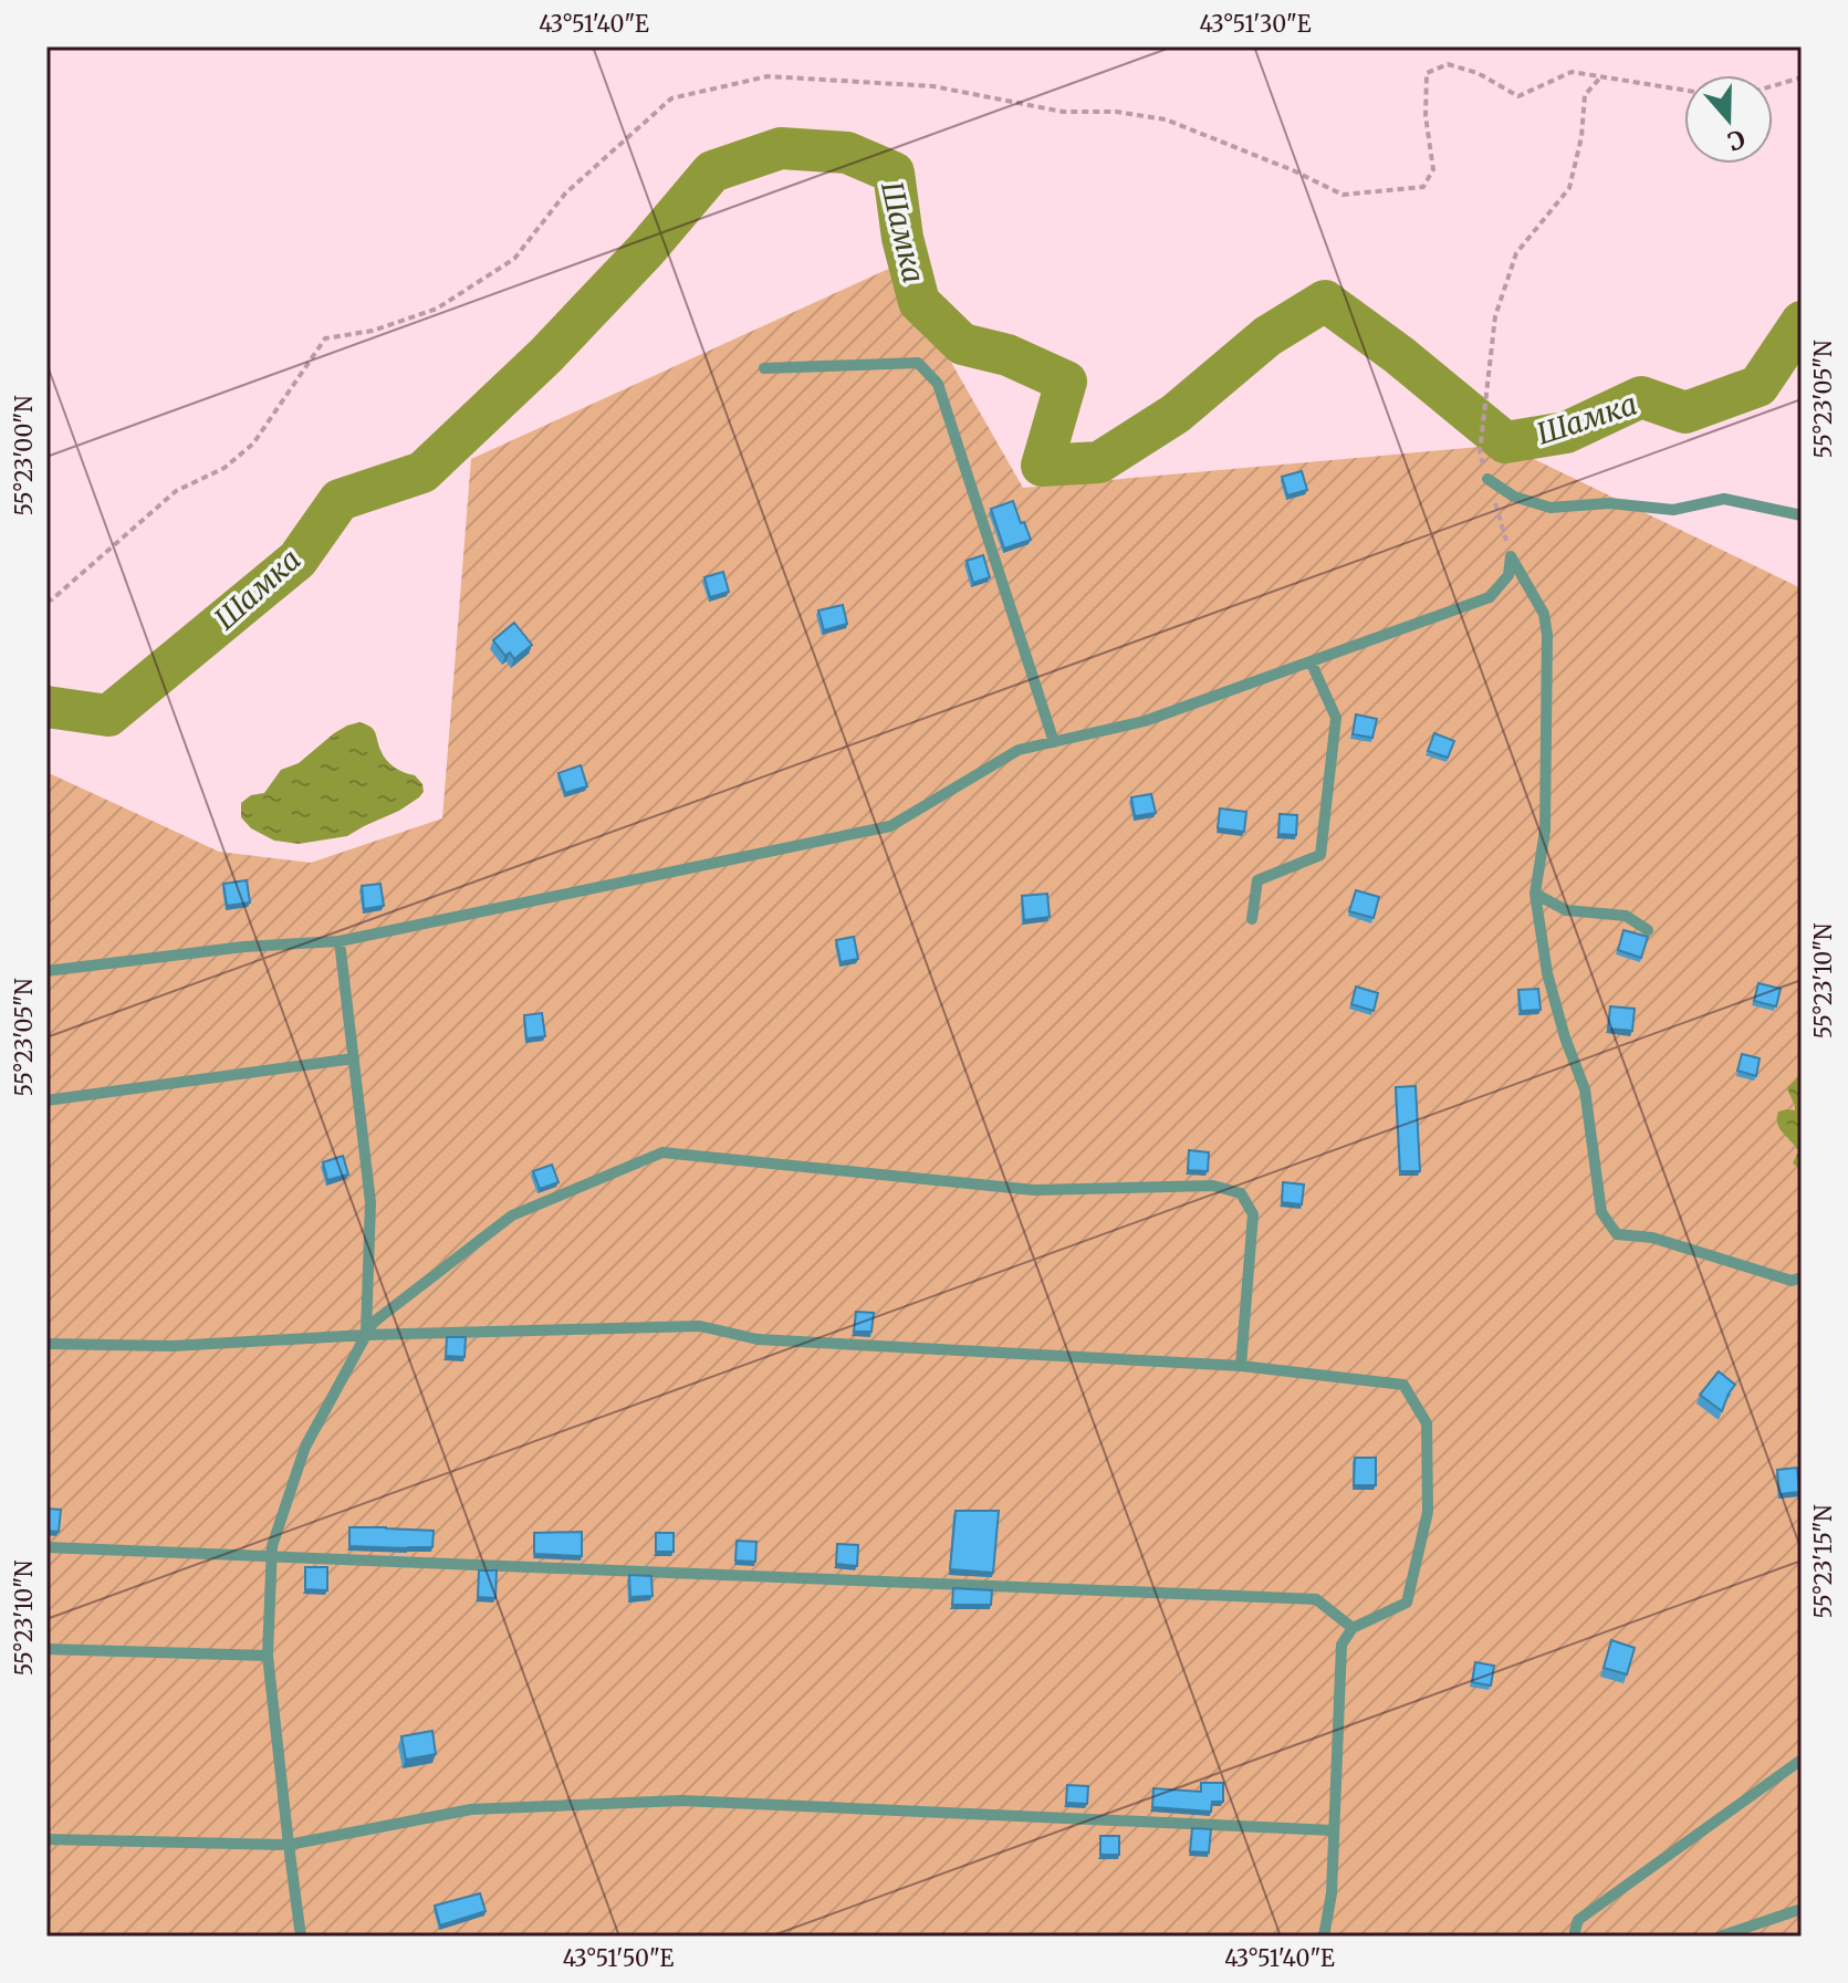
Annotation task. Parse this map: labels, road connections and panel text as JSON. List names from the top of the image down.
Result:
{
  "water": ["Шамка"],
  "north": "bottom",
  "coordinates": [
    "43°51'40\"E",
    "43°51'30\"E",
    "55°23'05\"N",
    "55°23'00\"N",
    "55°23'10\"N",
    "55°23'15\"N",
    "43°51'50\"E"
  ]
}
